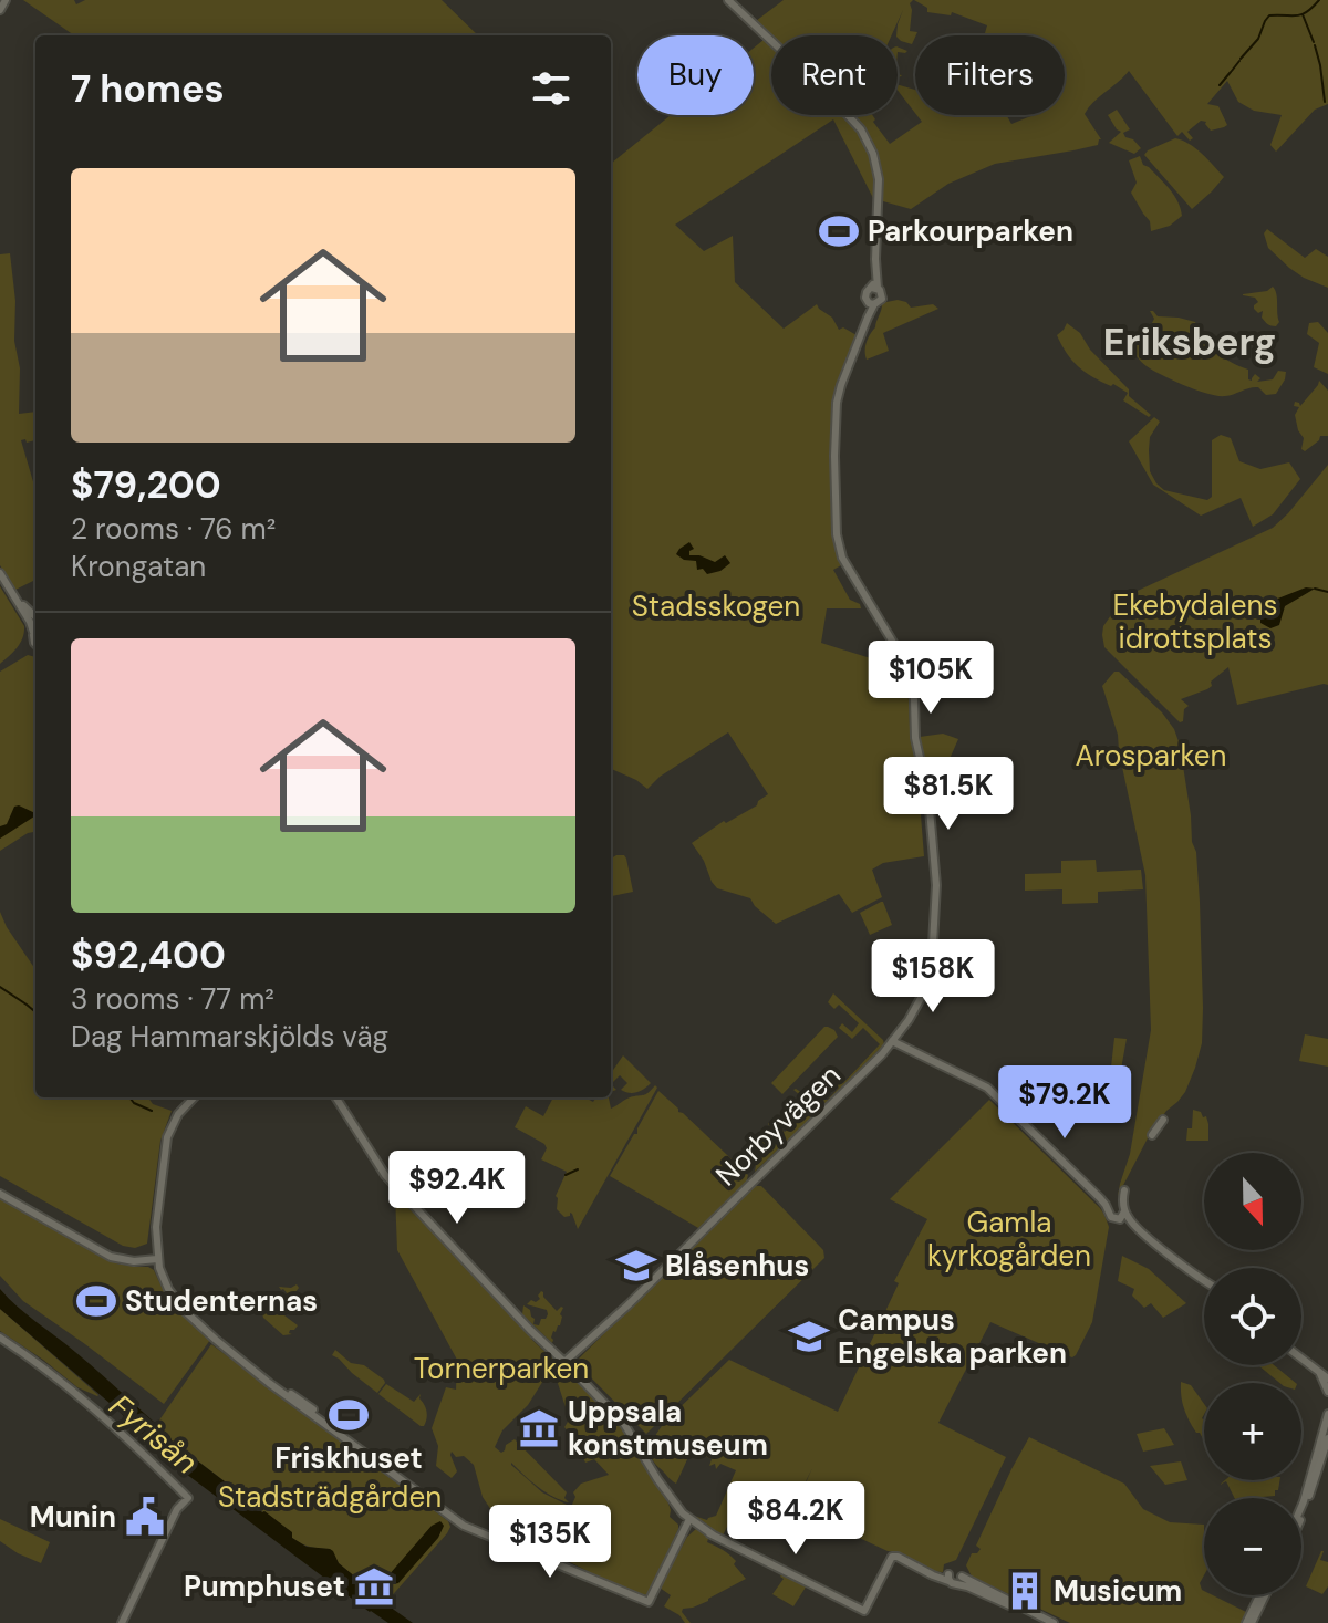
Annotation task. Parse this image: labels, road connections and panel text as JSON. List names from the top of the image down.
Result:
{
  "streets": {
    "street": ["Norbyvägen"]
  },
  "districts": ["Eriksberg"],
  "water": ["Fyrisån"],
  "parks": [
    "Ekebydalens idrottsplats",
    "Stadsskogen",
    "Arosparken",
    "Gamla kyrkogården",
    "Tornerparken",
    "Stadsträdgården"
  ],
  "places": {
    "sports": ["Parkourparken", "Studenternas", "Friskhuset"],
    "school or university": ["Blåsenhus", "Campus Engelska parken"],
    "museum": ["Uppsala konstmuseum", "Pumphuset"],
    "public building": ["Munin"],
    "building": ["Musicum"]
  },
  "north": "bottom",
  "page": {
    "chip": ["Buy", "Rent", "Filters"],
    "heading": "7 homes",
    "list": [
      {
        "name": "$79,200",
        "note": "2 rooms · 76 m² · Krongatan"
      },
      {
        "name": "$92,400",
        "note": "3 rooms · 77 m² · Dag Hammarskjölds väg"
      }
    ],
    "price": [
      "$105K",
      "$81.5K",
      "$158K",
      "$79.2K",
      "$92.4K",
      "$84.2K",
      "$135K"
    ],
    "map_buttons": ["+", "−"]
  }
}
